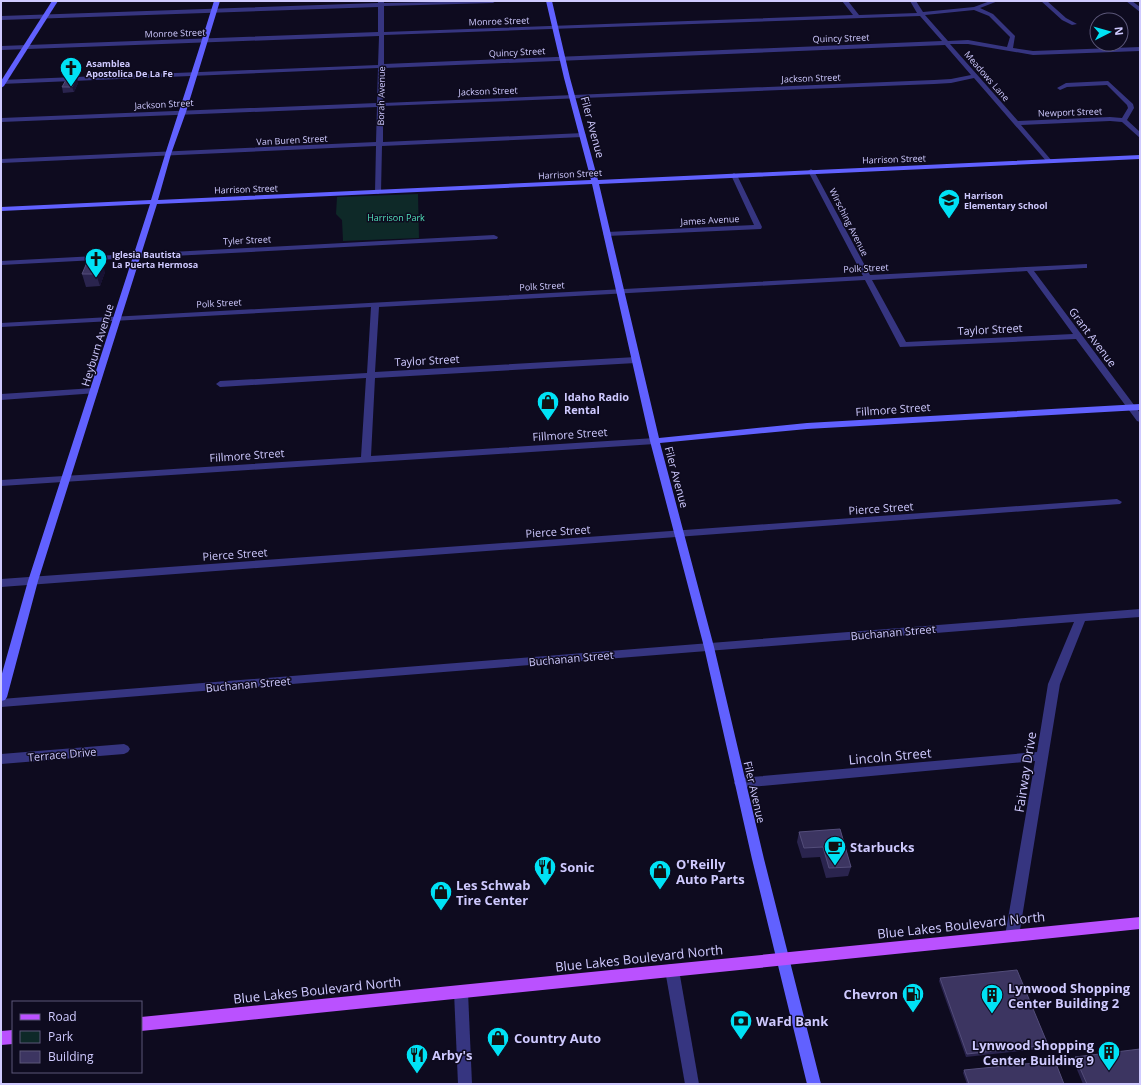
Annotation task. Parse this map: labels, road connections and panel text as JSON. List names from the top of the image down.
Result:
{
  "streets": {
    "main road": ["Blue Lakes Boulevard North"],
    "street": [
      "Monroe Street",
      "Quincy Street",
      "Meadows Lane",
      "Jackson Street",
      "Borah Avenue",
      "Newport Street",
      "Filer Avenue",
      "Van Buren Street",
      "Harrison Street",
      "James Avenue",
      "Wirsching Avenue",
      "Tyler Street",
      "Polk Street",
      "Taylor Street",
      "Grant Avenue",
      "Heyburn Avenue",
      "Fillmore Street",
      "Pierce Street",
      "Buchanan Street",
      "Terrace Drive",
      "Lincoln Street",
      "Fairway Drive"
    ]
  },
  "crossings": [
    ["Monroe Street", "Meadows Lane"],
    ["Monroe Street", "Borah Avenue"],
    ["Monroe Street", "Filer Avenue"],
    ["Monroe Street", "Heyburn Avenue"],
    ["Quincy Street", "Meadows Lane"],
    ["Quincy Street", "Borah Avenue"],
    ["Quincy Street", "Filer Avenue"],
    ["Quincy Street", "Heyburn Avenue"],
    ["Meadows Lane", "Jackson Street"],
    ["Meadows Lane", "Newport Street"],
    ["Meadows Lane", "Harrison Street"],
    ["Jackson Street", "Borah Avenue"],
    ["Jackson Street", "Filer Avenue"],
    ["Jackson Street", "Heyburn Avenue"],
    ["Borah Avenue", "Van Buren Street"],
    ["Borah Avenue", "Harrison Street"],
    ["Filer Avenue", "Van Buren Street"],
    ["Filer Avenue", "Harrison Street"],
    ["Filer Avenue", "James Avenue"],
    ["Filer Avenue", "Polk Street"],
    ["Filer Avenue", "Taylor Street"],
    ["Filer Avenue", "Fillmore Street"],
    ["Filer Avenue", "Pierce Street"],
    ["Filer Avenue", "Buchanan Street"],
    ["Filer Avenue", "Lincoln Street"],
    ["Filer Avenue", "Blue Lakes Boulevard North"],
    ["Van Buren Street", "Heyburn Avenue"],
    ["Harrison Street", "James Avenue"],
    ["Harrison Street", "Wirsching Avenue"],
    ["Harrison Street", "Heyburn Avenue"],
    ["Wirsching Avenue", "Polk Street"],
    ["Wirsching Avenue", "Taylor Street"],
    ["Tyler Street", "Heyburn Avenue"],
    ["Polk Street", "Grant Avenue"],
    ["Polk Street", "Heyburn Avenue"],
    ["Taylor Street", "Grant Avenue"],
    ["Grant Avenue", "Fillmore Street"],
    ["Heyburn Avenue", "Fillmore Street"],
    ["Heyburn Avenue", "Pierce Street"],
    ["Buchanan Street", "Fairway Drive"],
    ["Lincoln Street", "Fairway Drive"],
    ["Fairway Drive", "Blue Lakes Boulevard North"]
  ],
  "parks": ["Harrison Park"],
  "places": {
    "church": ["Asamblea Apostolica De La Fe", "Iglesia Bautista La Puerta Hermosa"],
    "school or university": ["Harrison Elementary School"],
    "shop": [
      "Idaho Radio Rental",
      "O'Reilly Auto Parts",
      "Les Schwab Tire Center",
      "Country Auto"
    ],
    "cafe": ["Starbucks"],
    "restaurant": ["Sonic", "Arby's"],
    "fuel station": ["Chevron"],
    "building": ["Lynwood Shopping Center Building 2", "Lynwood Shopping Center Building 9"],
    "bank": ["WaFd Bank"]
  },
  "legend": ["Road", "Park", "Building"],
  "north": "right"
}
